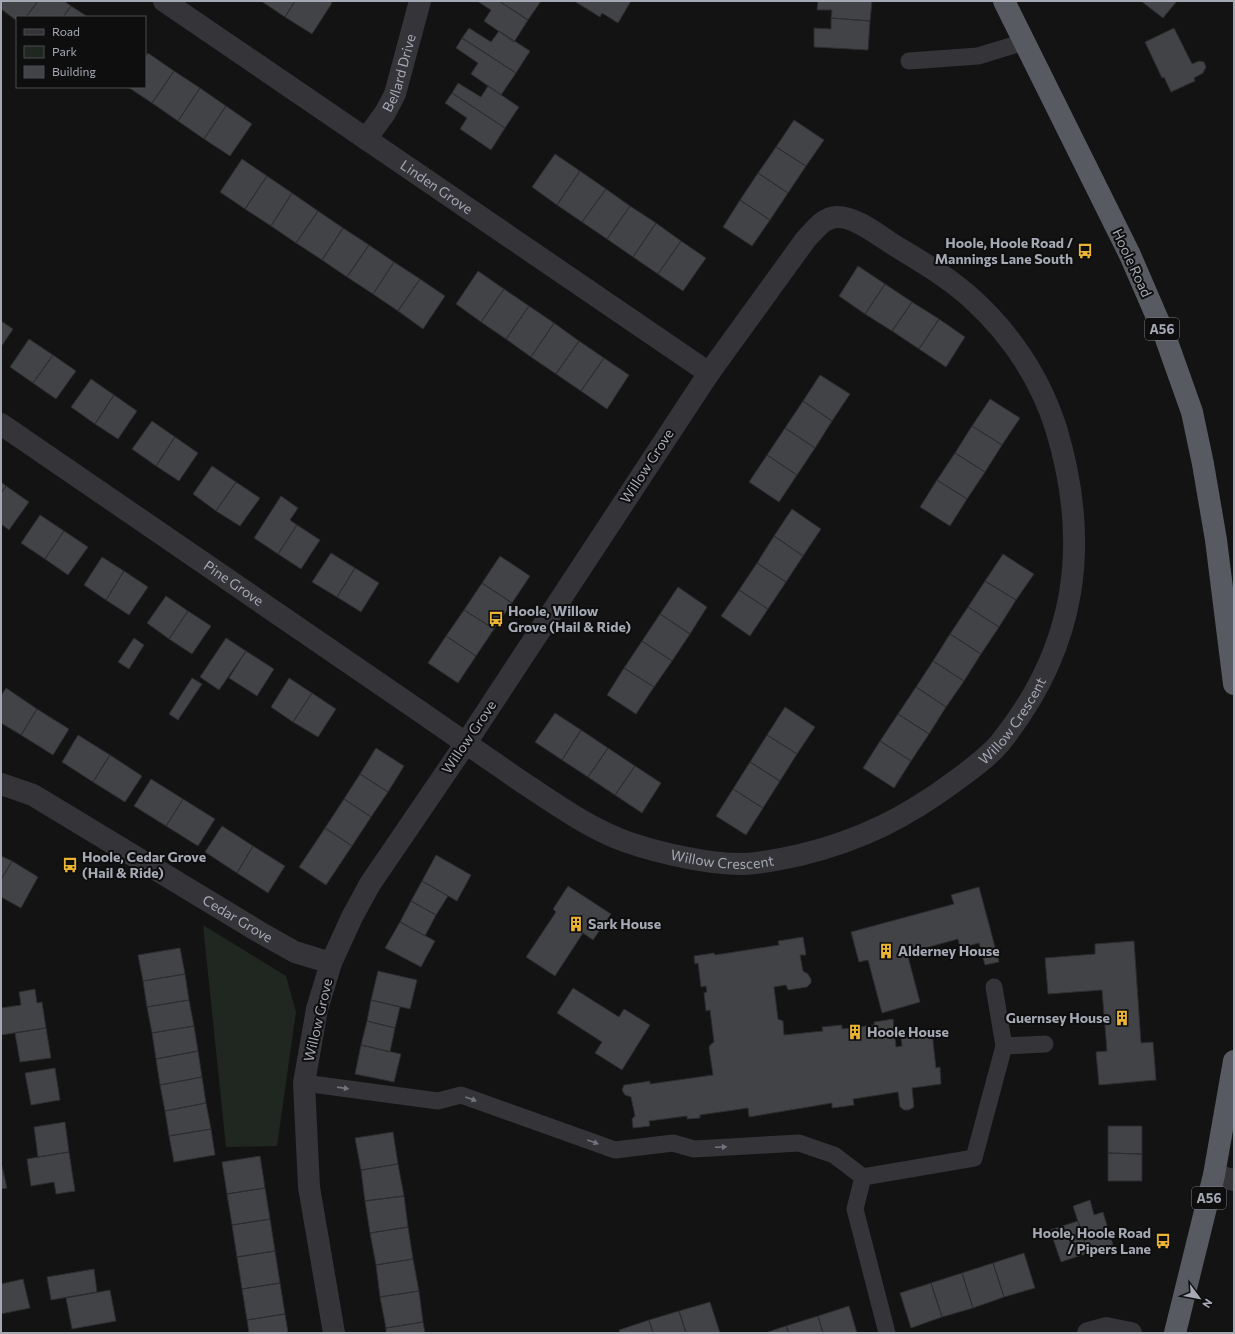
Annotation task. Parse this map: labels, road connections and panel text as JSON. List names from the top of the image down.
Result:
{
  "streets": {
    "highway": ["Hoole Road", "A56"],
    "street": [
      "Bellard Drive",
      "Linden Grove",
      "Willow Grove",
      "Pine Grove",
      "Willow Crescent",
      "Cedar Grove"
    ]
  },
  "crossings": [
    ["Bellard Drive", "Linden Grove"],
    ["Linden Grove", "Willow Grove"],
    ["Willow Grove", "Pine Grove"],
    ["Willow Grove", "Willow Crescent"],
    ["Willow Grove", "Cedar Grove"],
    ["Pine Grove", "Willow Crescent"]
  ],
  "places": {
    "bus stop": [
      "Hoole, Hoole Road / Mannings Lane South",
      "Hoole, Willow Grove (Hail & Ride)",
      "Hoole, Cedar Grove (Hail & Ride)",
      "Hoole, Hoole Road / Pipers Lane"
    ],
    "building": [
      "Sark House",
      "Alderney House",
      "Guernsey House",
      "Hoole House"
    ]
  },
  "legend": ["Road", "Park", "Building"],
  "north": "bottom right"
}
